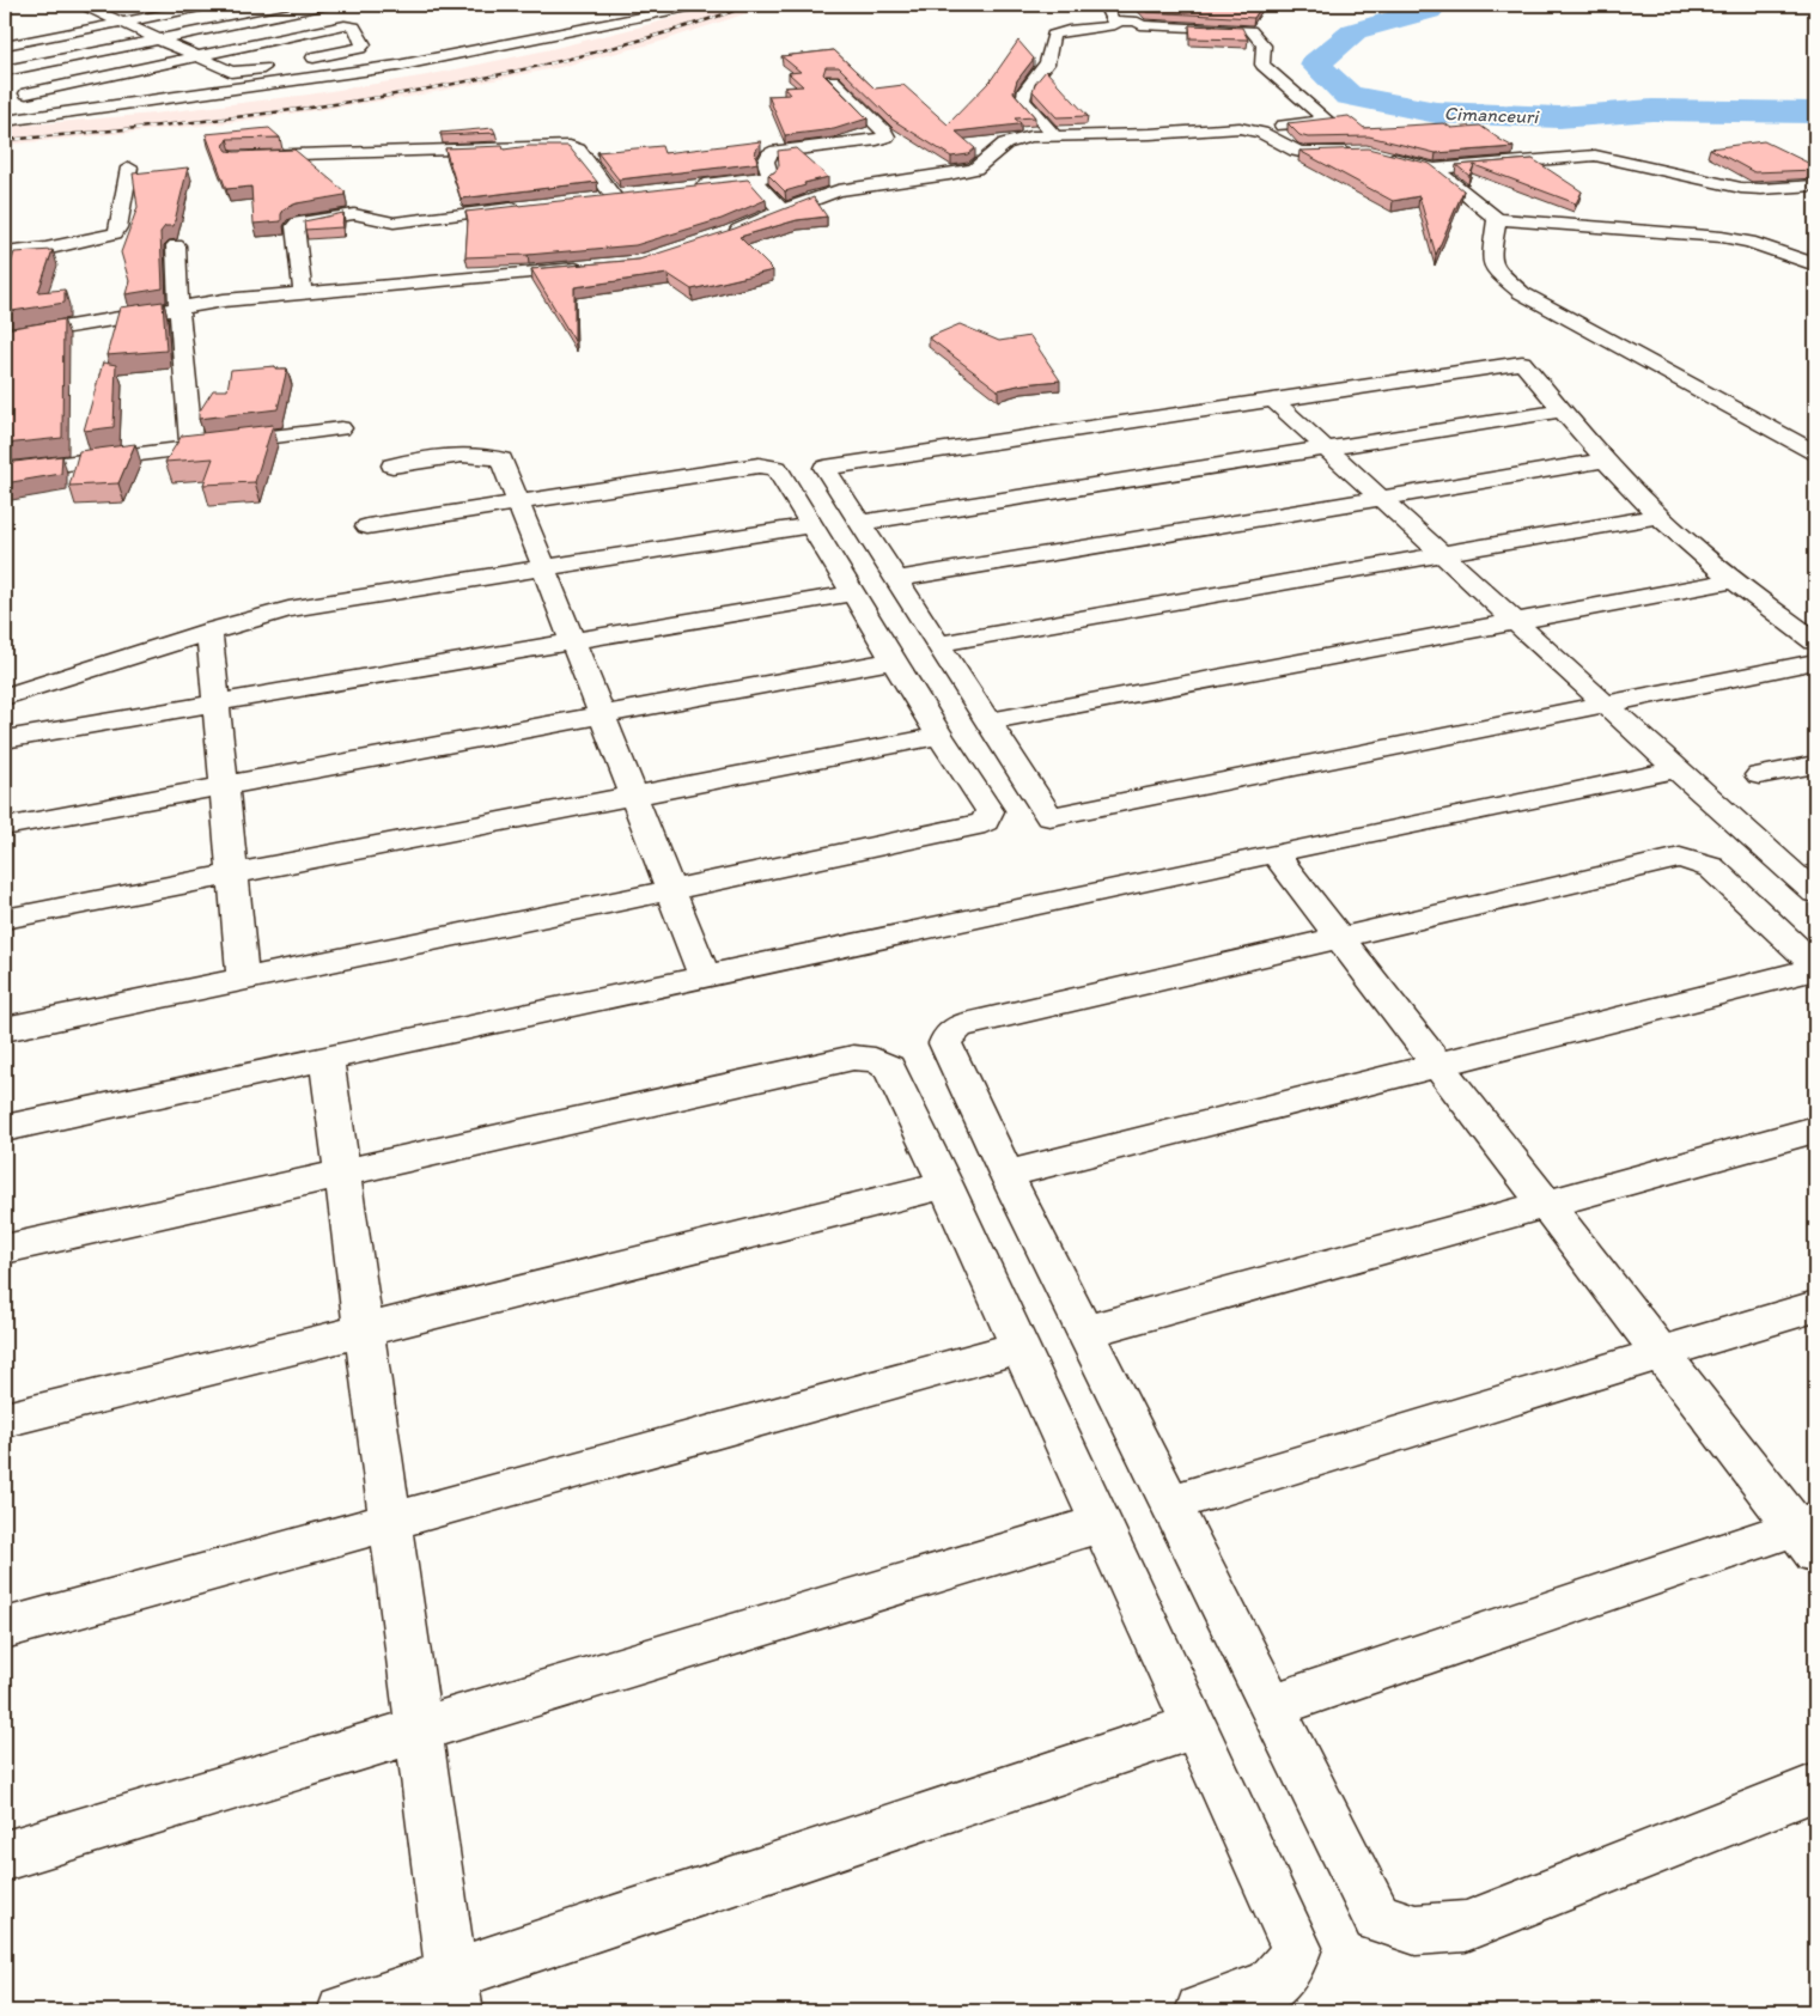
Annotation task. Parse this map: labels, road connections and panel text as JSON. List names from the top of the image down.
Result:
{
  "water": ["Cimanceuri"]
}
